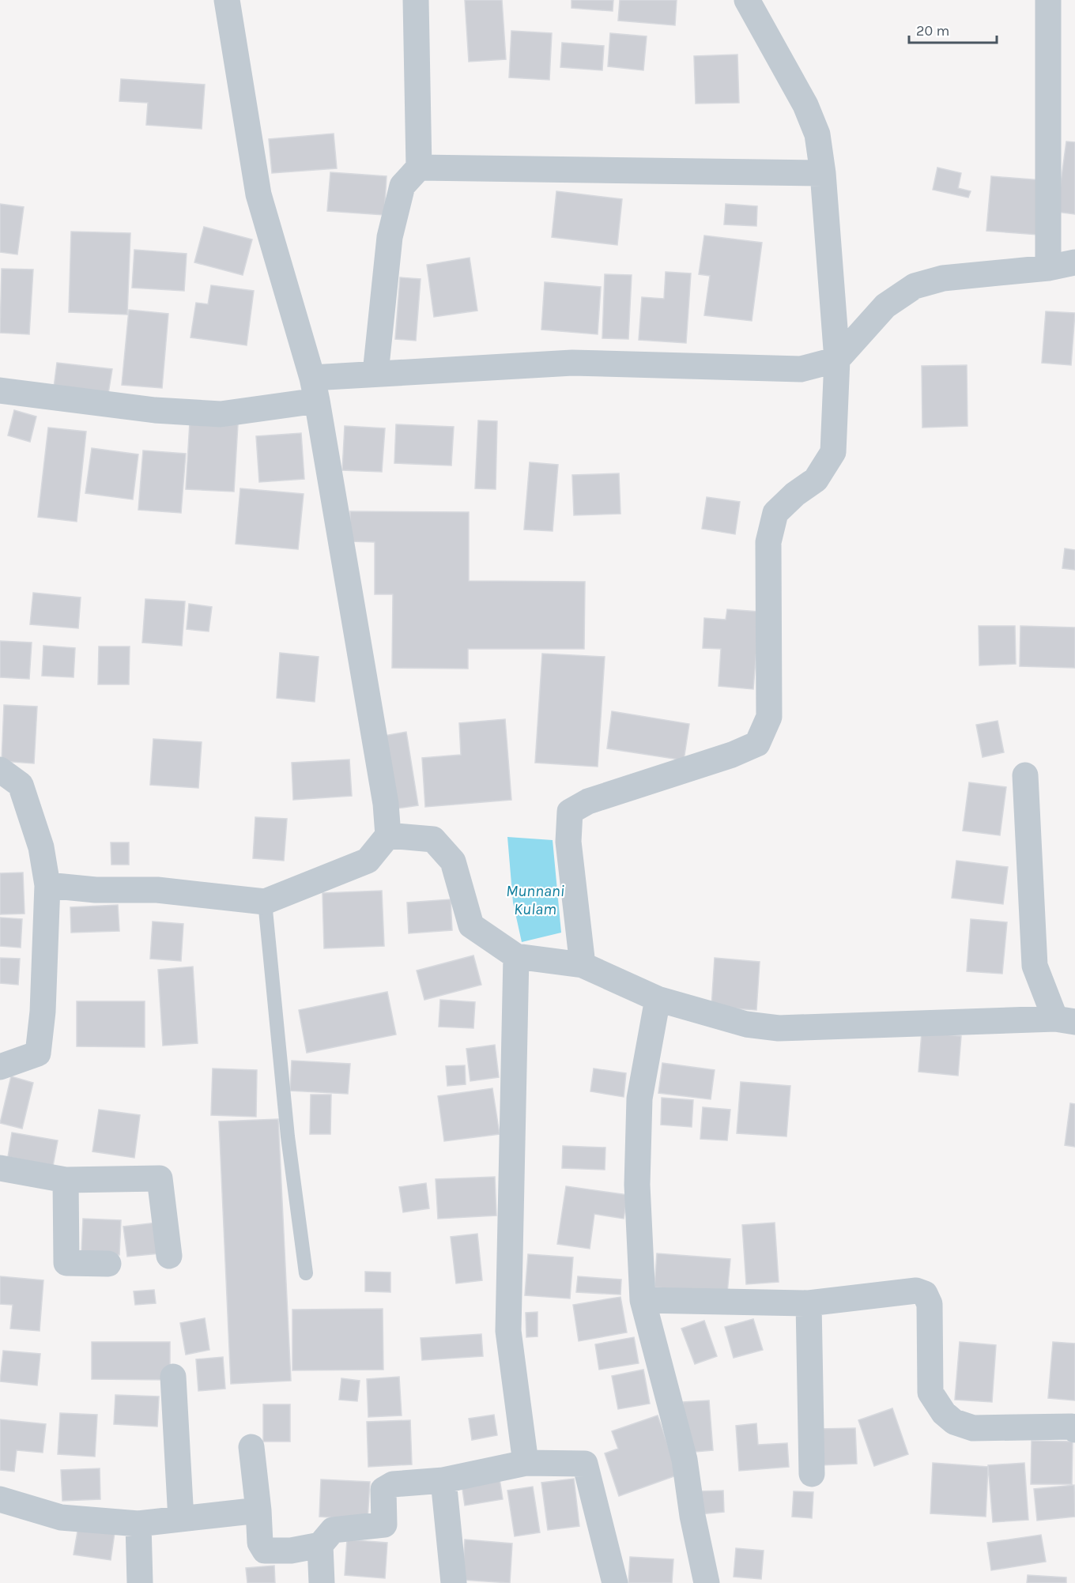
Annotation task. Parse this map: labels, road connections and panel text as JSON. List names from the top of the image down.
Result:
{
  "water": ["Munnani Kulam"],
  "scale_bar": "20 m"
}
